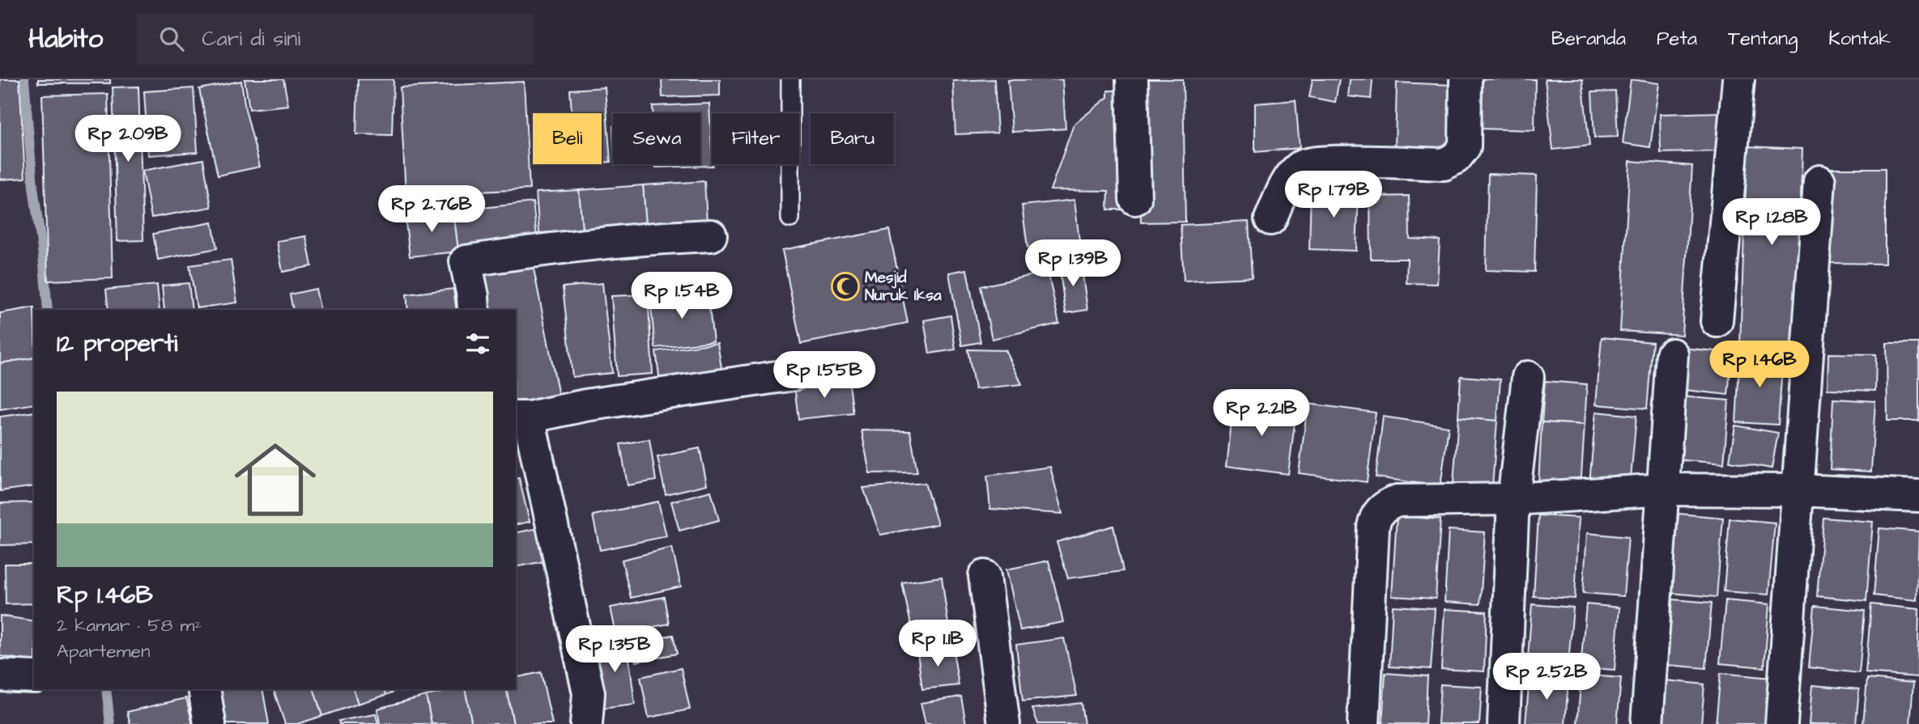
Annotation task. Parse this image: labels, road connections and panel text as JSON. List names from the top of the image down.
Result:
{
  "places": {
    "mosque": ["Mesjid Nuruk Iksa"]
  },
  "page": {
    "header": "Habito",
    "search": "Cari di sini",
    "nav": [
      "Beranda",
      "Peta",
      "Tentang",
      "Kontak"
    ],
    "chip": [
      "Beli",
      "Sewa",
      "Filter",
      "Baru"
    ],
    "price": [
      "Rp 2.09B",
      "Rp 1.79B",
      "Rp 2.76B",
      "Rp 1.28B",
      "Rp 1.39B",
      "Rp 1.54B",
      "Rp 1.46B",
      "Rp 1.55B",
      "Rp 2.21B",
      "Rp 1.1B",
      "Rp 1.35B",
      "Rp 2.52B"
    ],
    "heading": "12 properti",
    "list": [
      {
        "name": "Rp 1.46B",
        "note": "2 kamar · 58 m² · Apartemen"
      }
    ]
  }
}
